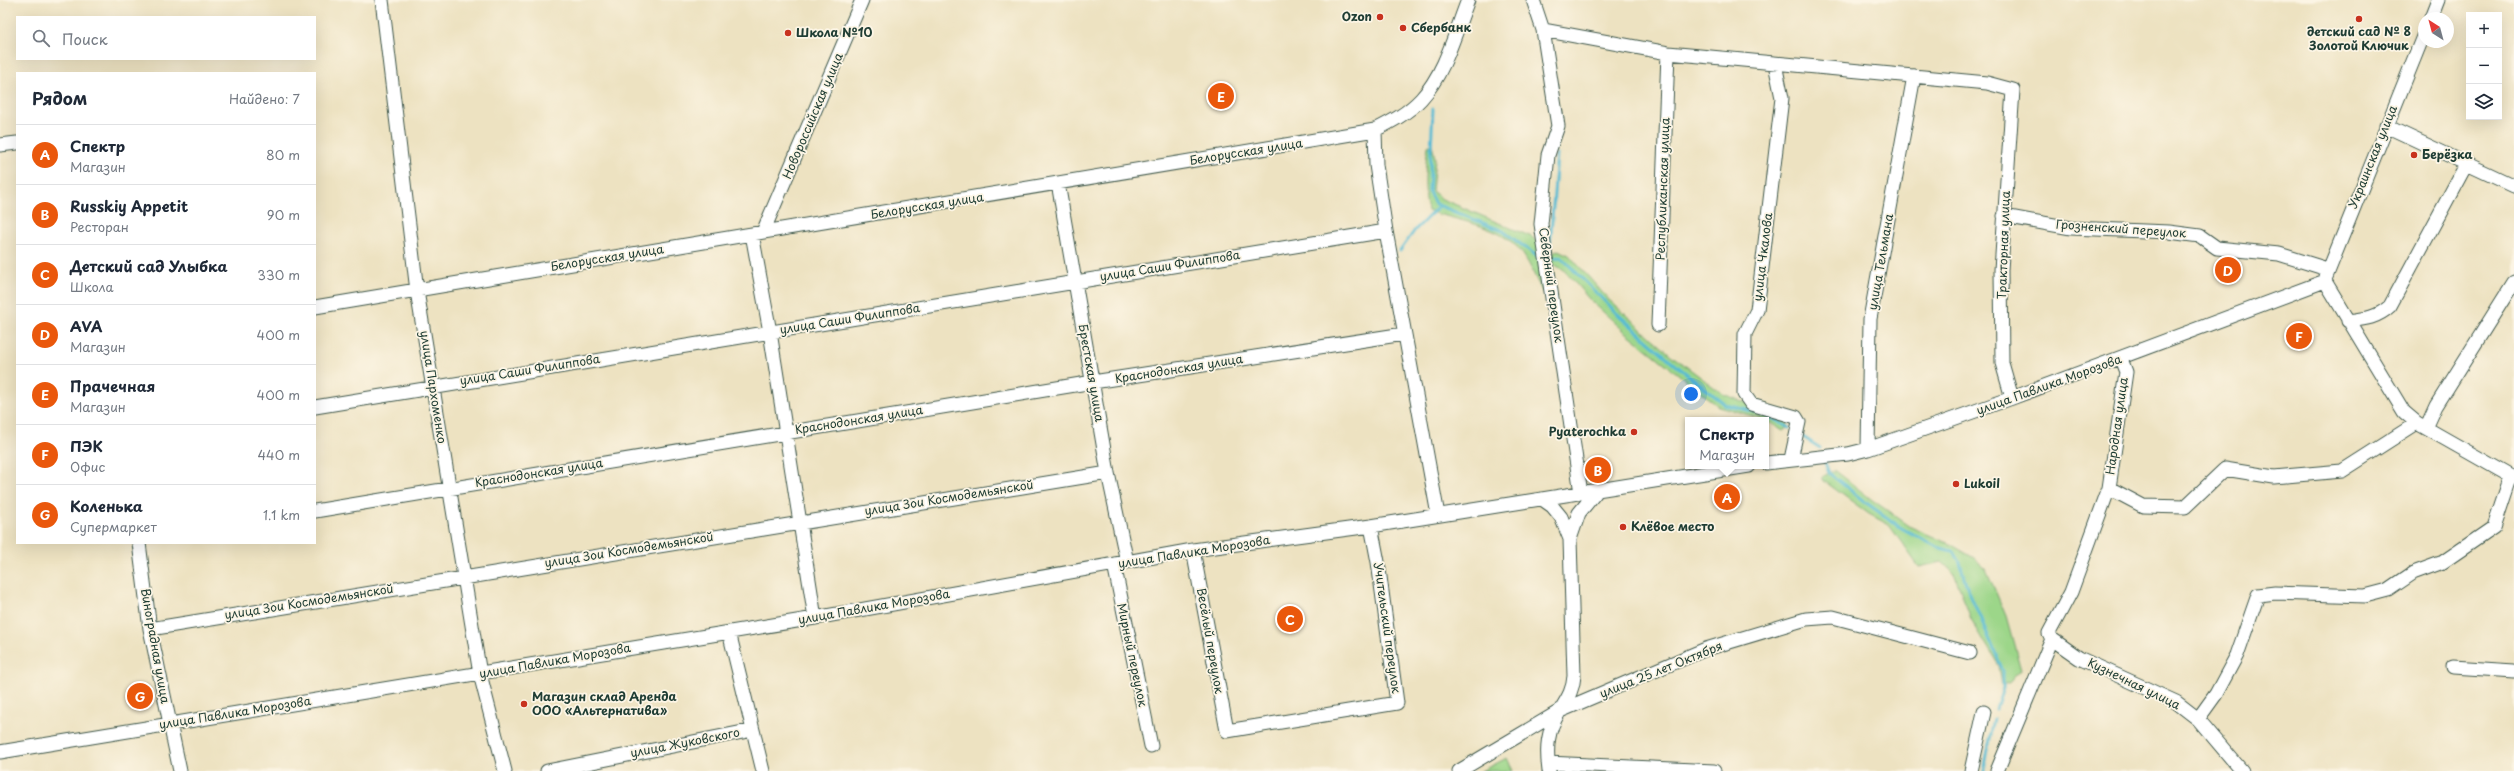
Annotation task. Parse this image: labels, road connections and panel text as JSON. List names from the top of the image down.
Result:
{
  "streets": {
    "street": [
      "Новороссийская улица",
      "Белорусская улица",
      "Украинская улица",
      "Республиканская улица",
      "Грозненский переулок",
      "Тракторная улица",
      "улица Чкалова",
      "улица Тельмана",
      "улица Саши Филиппова",
      "Северный переулок",
      "Краснодонская улица",
      "Брестская улица",
      "улица Павлика Морозова",
      "улица Пархоменко",
      "Народная улица",
      "улица Зои Космодемьянской",
      "Учительский переулок",
      "Весёлый переулок",
      "Виноградная улица",
      "Мирный переулок",
      "улица 25 лет Октября",
      "Кузнечная улица",
      "улица Жуковского"
    ]
  },
  "crossings": [
    ["Новороссийская улица", "Белорусская улица"],
    ["Белорусская улица", "Брестская улица"],
    ["Белорусская улица", "улица Пархоменко"],
    ["Украинская улица", "Грозненский переулок"],
    ["Украинская улица", "улица Павлика Морозова"],
    ["Грозненский переулок", "Тракторная улица"],
    ["Грозненский переулок", "улица Павлика Морозова"],
    ["Тракторная улица", "улица Тельмана"],
    ["Тракторная улица", "улица Павлика Морозова"],
    ["улица Чкалова", "улица Павлика Морозова"],
    ["улица Тельмана", "улица Павлика Морозова"],
    ["улица Саши Филиппова", "Брестская улица"],
    ["улица Саши Филиппова", "улица Пархоменко"],
    ["Северный переулок", "улица Павлика Морозова"],
    ["Краснодонская улица", "Брестская улица"],
    ["Краснодонская улица", "улица Пархоменко"],
    ["Брестская улица", "улица Павлика Морозова"],
    ["Брестская улица", "улица Зои Космодемьянской"],
    ["Брестская улица", "Мирный переулок"],
    ["улица Павлика Морозова", "улица Пархоменко"],
    ["улица Павлика Морозова", "Народная улица"],
    ["улица Павлика Морозова", "Учительский переулок"],
    ["улица Павлика Морозова", "Весёлый переулок"],
    ["улица Павлика Морозова", "Виноградная улица"],
    ["улица Павлика Морозова", "Мирный переулок"],
    ["улица Пархоменко", "улица Зои Космодемьянской"],
    ["улица Зои Космодемьянской", "Виноградная улица"],
    ["Учительский переулок", "Весёлый переулок"]
  ],
  "places": [
    "Ozon",
    "детский сад № 8 Золотой Ключик",
    "Сбербанк",
    "Школа №10",
    "Берёзка",
    "Pyaterochka",
    "Lukoil",
    "Клёвое место",
    "Магазин склад Аренда ООО «Альтернатива»"
  ],
  "north": "top left",
  "page": {
    "map_buttons": ["+", "−"],
    "search": "Поиск",
    "heading": ["Рядом", "Найдено: 7"],
    "pins": [
      "E",
      "D",
      "F",
      "B",
      "A",
      "C",
      "G"
    ],
    "list": [
      {
        "mark": "A",
        "name": "Спектр",
        "note": "Магазин",
        "value": "80 m"
      },
      {
        "mark": "B",
        "name": "Russkiy Appetit",
        "note": "Ресторан",
        "value": "90 m"
      },
      {
        "mark": "C",
        "name": "Детский сад Улыбка",
        "note": "Школа",
        "value": "330 m"
      },
      {
        "mark": "D",
        "name": "AVA",
        "note": "Магазин",
        "value": "400 m"
      },
      {
        "mark": "E",
        "name": "Прачечная",
        "note": "Магазин",
        "value": "400 m"
      },
      {
        "mark": "F",
        "name": "ПЭК",
        "note": "Офис",
        "value": "440 m"
      },
      {
        "mark": "G",
        "name": "Коленька",
        "note": "Супермаркет",
        "value": "1.1 km"
      }
    ],
    "popup": ["Спектр", "Магазин"]
  }
}
